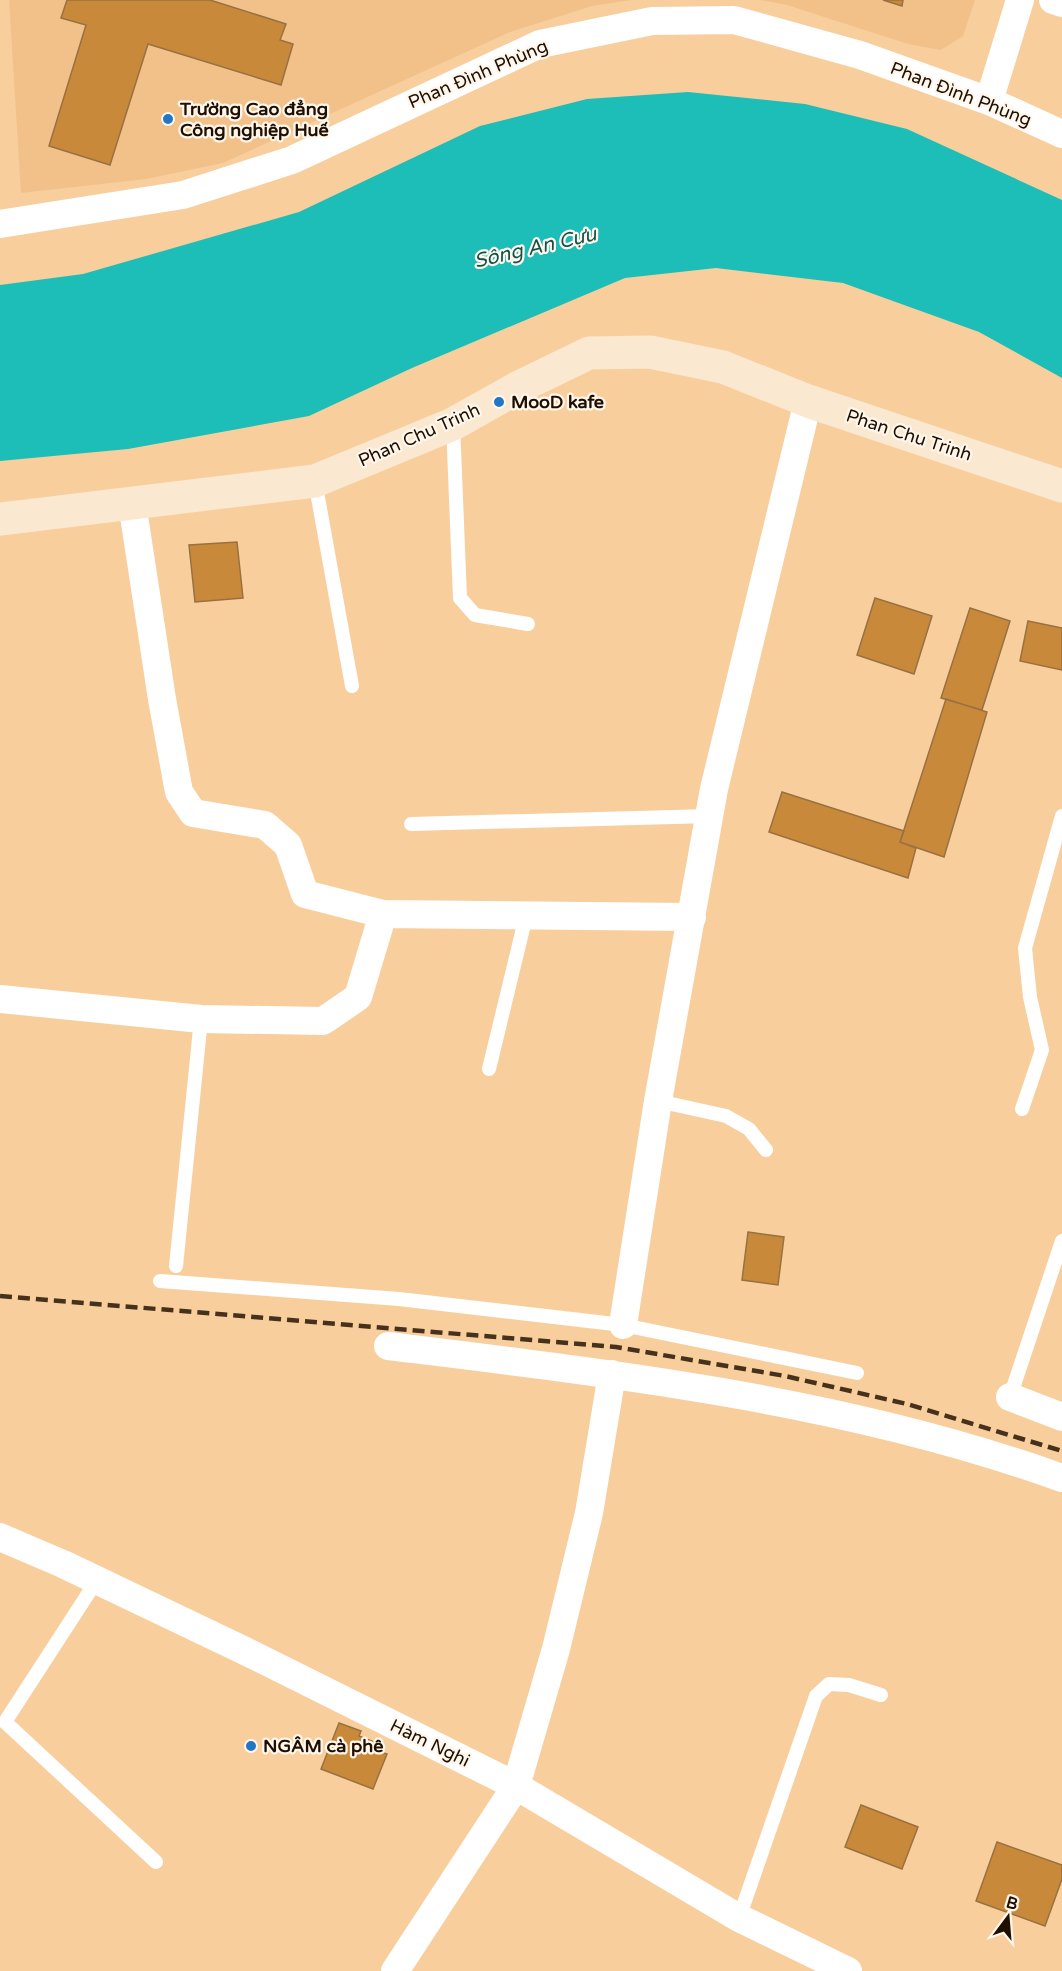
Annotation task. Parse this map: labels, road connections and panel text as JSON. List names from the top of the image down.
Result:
{
  "streets": {
    "street": ["Phan Đình Phùng", "Phan Chu Trinh", "Hàm Nghi"]
  },
  "water": ["Sông An Cựu"],
  "places": ["Trường Cao đẳng Công nghiệp Huế", "MooD kafe", "NGÂM cà phê"],
  "north": "top"
}
